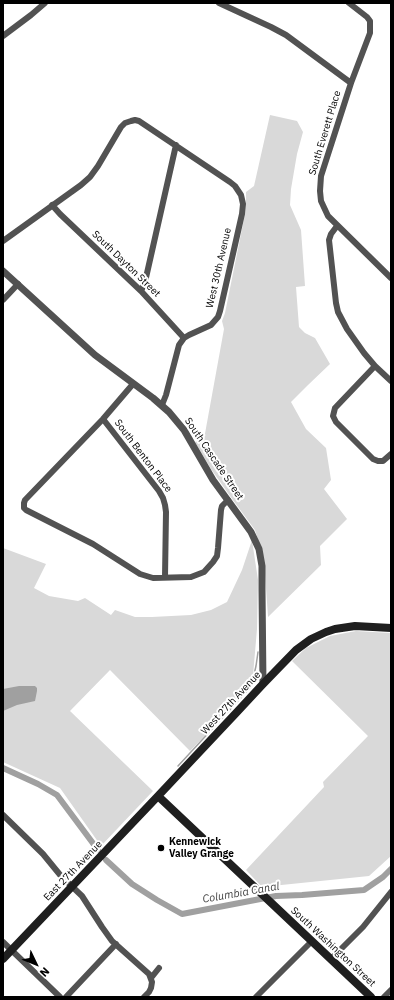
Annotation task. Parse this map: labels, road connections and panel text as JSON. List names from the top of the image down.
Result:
{
  "streets": {
    "main road": ["West 27th Avenue", "East 27th Avenue", "South Washington Street"],
    "street": [
      "South Everett Place",
      "South Dayton Street",
      "West 30th Avenue",
      "South Benton Place",
      "South Cascade Street"
    ]
  },
  "crossings": [
    ["South Dayton Street", "West 30th Avenue"],
    ["South Cascade Street", "West 27th Avenue"],
    ["West 27th Avenue", "East 27th Avenue"],
    ["West 27th Avenue", "South Washington Street"],
    ["East 27th Avenue", "South Washington Street"]
  ],
  "water": ["Columbia Canal"],
  "places": ["Kennewick Valley Grange"],
  "north": "bottom right"
}
